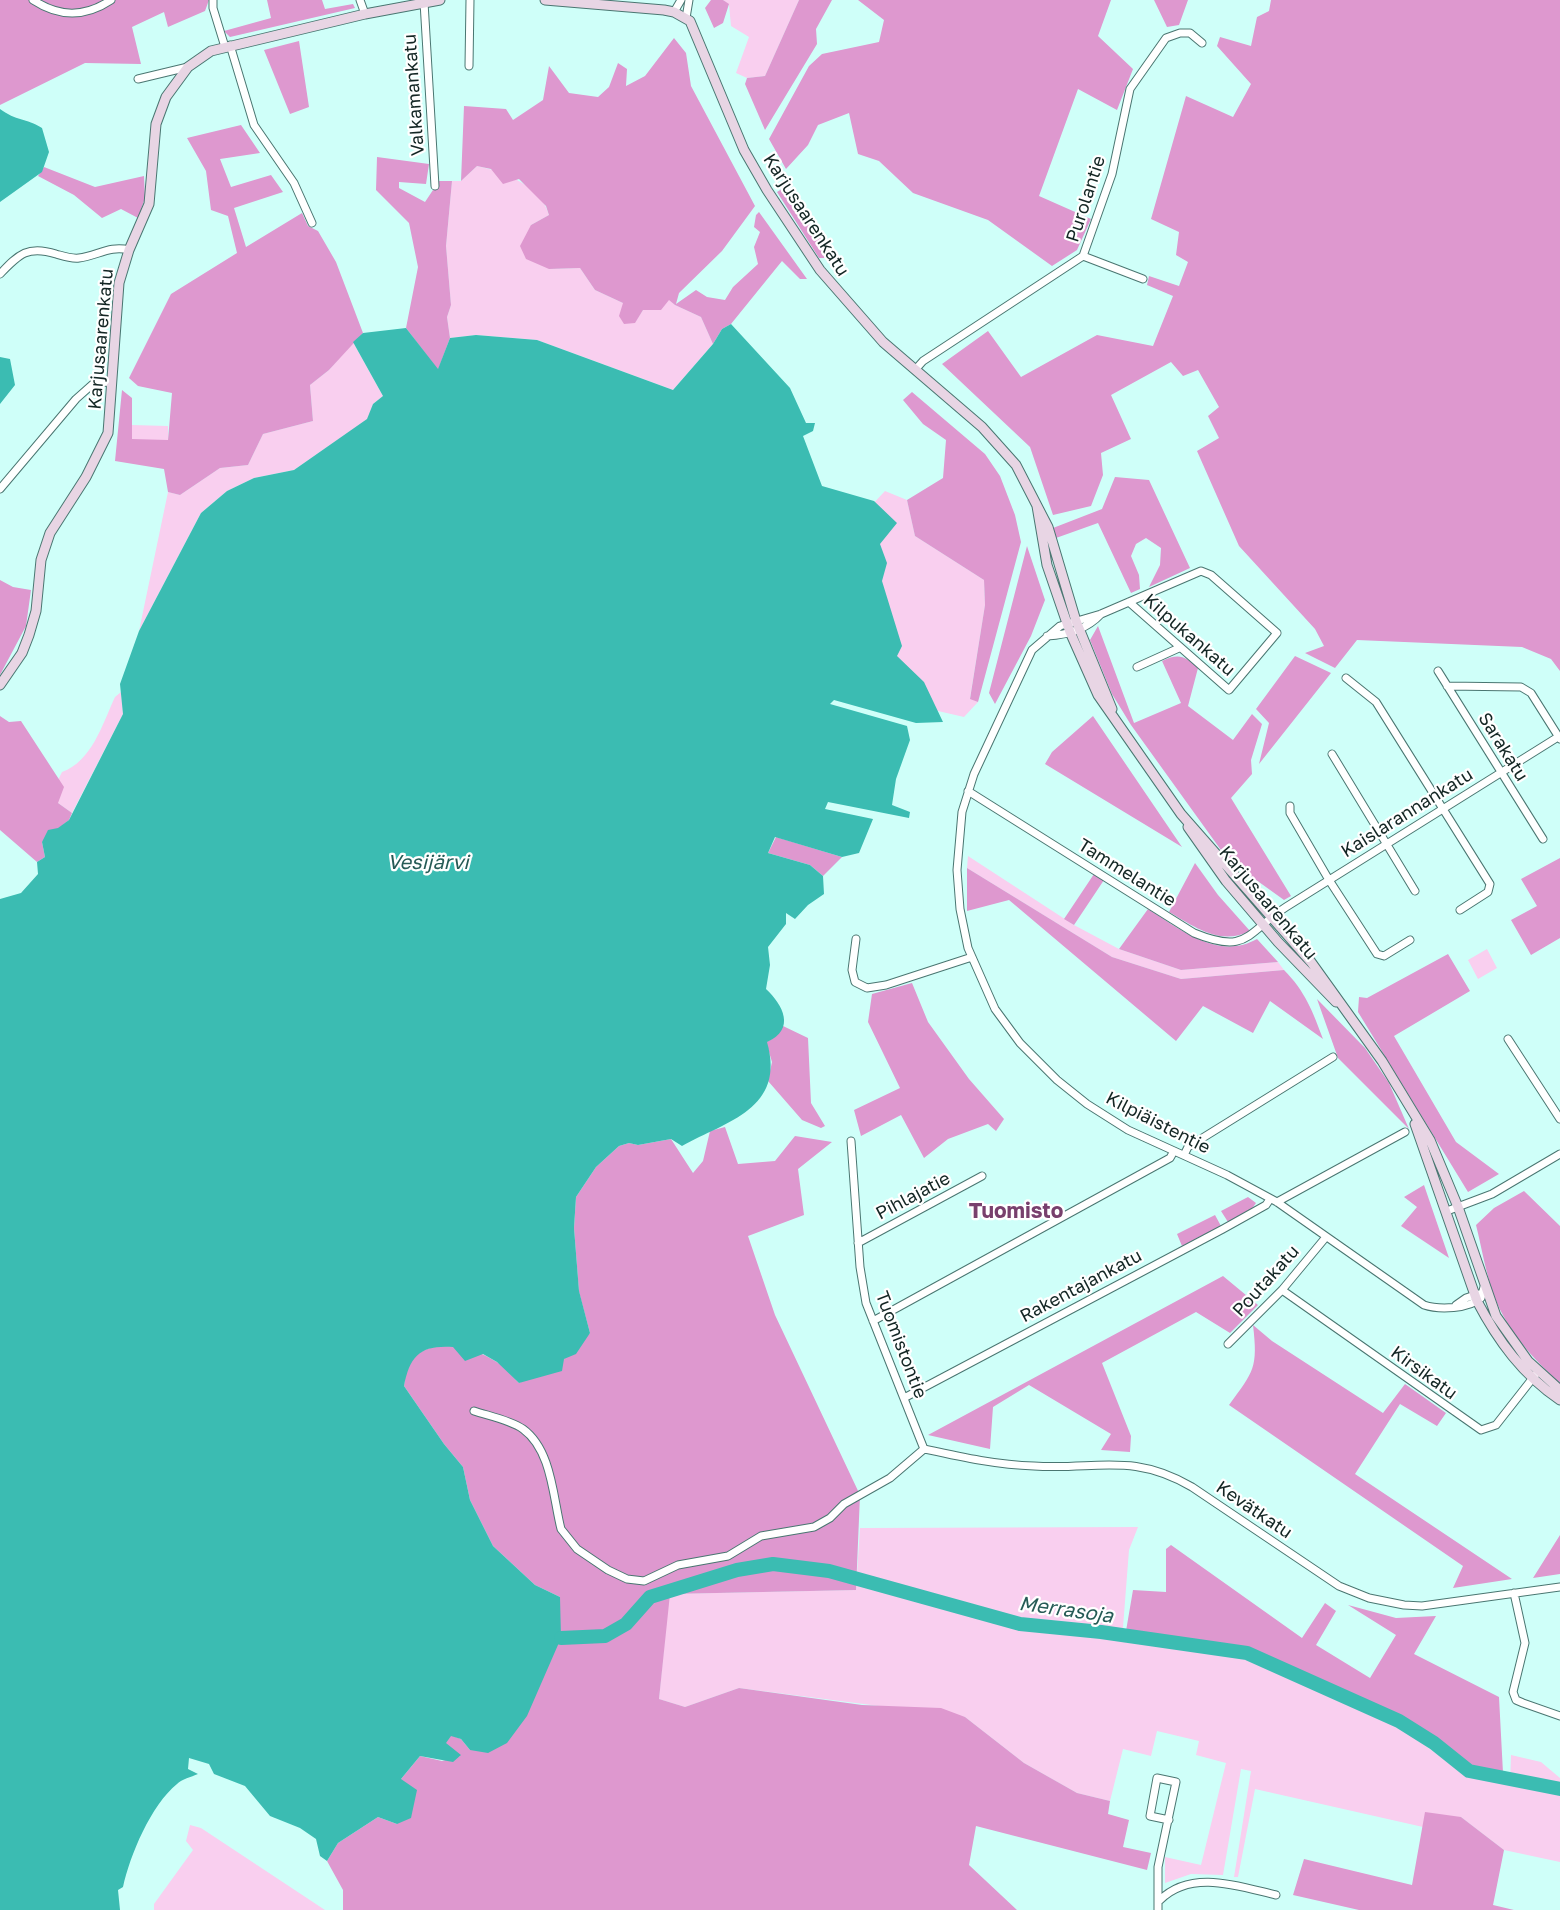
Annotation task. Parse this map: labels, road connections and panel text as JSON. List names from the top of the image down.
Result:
{
  "streets": {
    "street": [
      "Valkamankatu",
      "Purolantie",
      "Karjusaarenkatu",
      "Kilpukankatu",
      "Sarakatu",
      "Kaislarannankatu",
      "Tammelantie",
      "Kilpiäistentie",
      "Pihlajatie",
      "Poutakatu",
      "Rakentajankatu",
      "Tuomistontie",
      "Kirsikatu",
      "Kevätkatu"
    ]
  },
  "crossings": [
    ["Valkamankatu", "Karjusaarenkatu"],
    ["Purolantie", "Karjusaarenkatu"],
    ["Karjusaarenkatu", "Kaislarannankatu"],
    ["Karjusaarenkatu", "Tammelantie"],
    ["Karjusaarenkatu", "Kilpiäistentie"],
    ["Kilpukankatu", "Kilpiäistentie"],
    ["Sarakatu", "Kaislarannankatu"],
    ["Kaislarannankatu", "Tammelantie"],
    ["Tammelantie", "Kilpiäistentie"],
    ["Kilpiäistentie", "Poutakatu"],
    ["Kilpiäistentie", "Rakentajankatu"],
    ["Pihlajatie", "Tuomistontie"],
    ["Poutakatu", "Kirsikatu"],
    ["Rakentajankatu", "Tuomistontie"],
    ["Tuomistontie", "Kevätkatu"]
  ],
  "districts": ["Tuomisto"],
  "water": ["Vesijärvi", "Merrasoja"]
}
